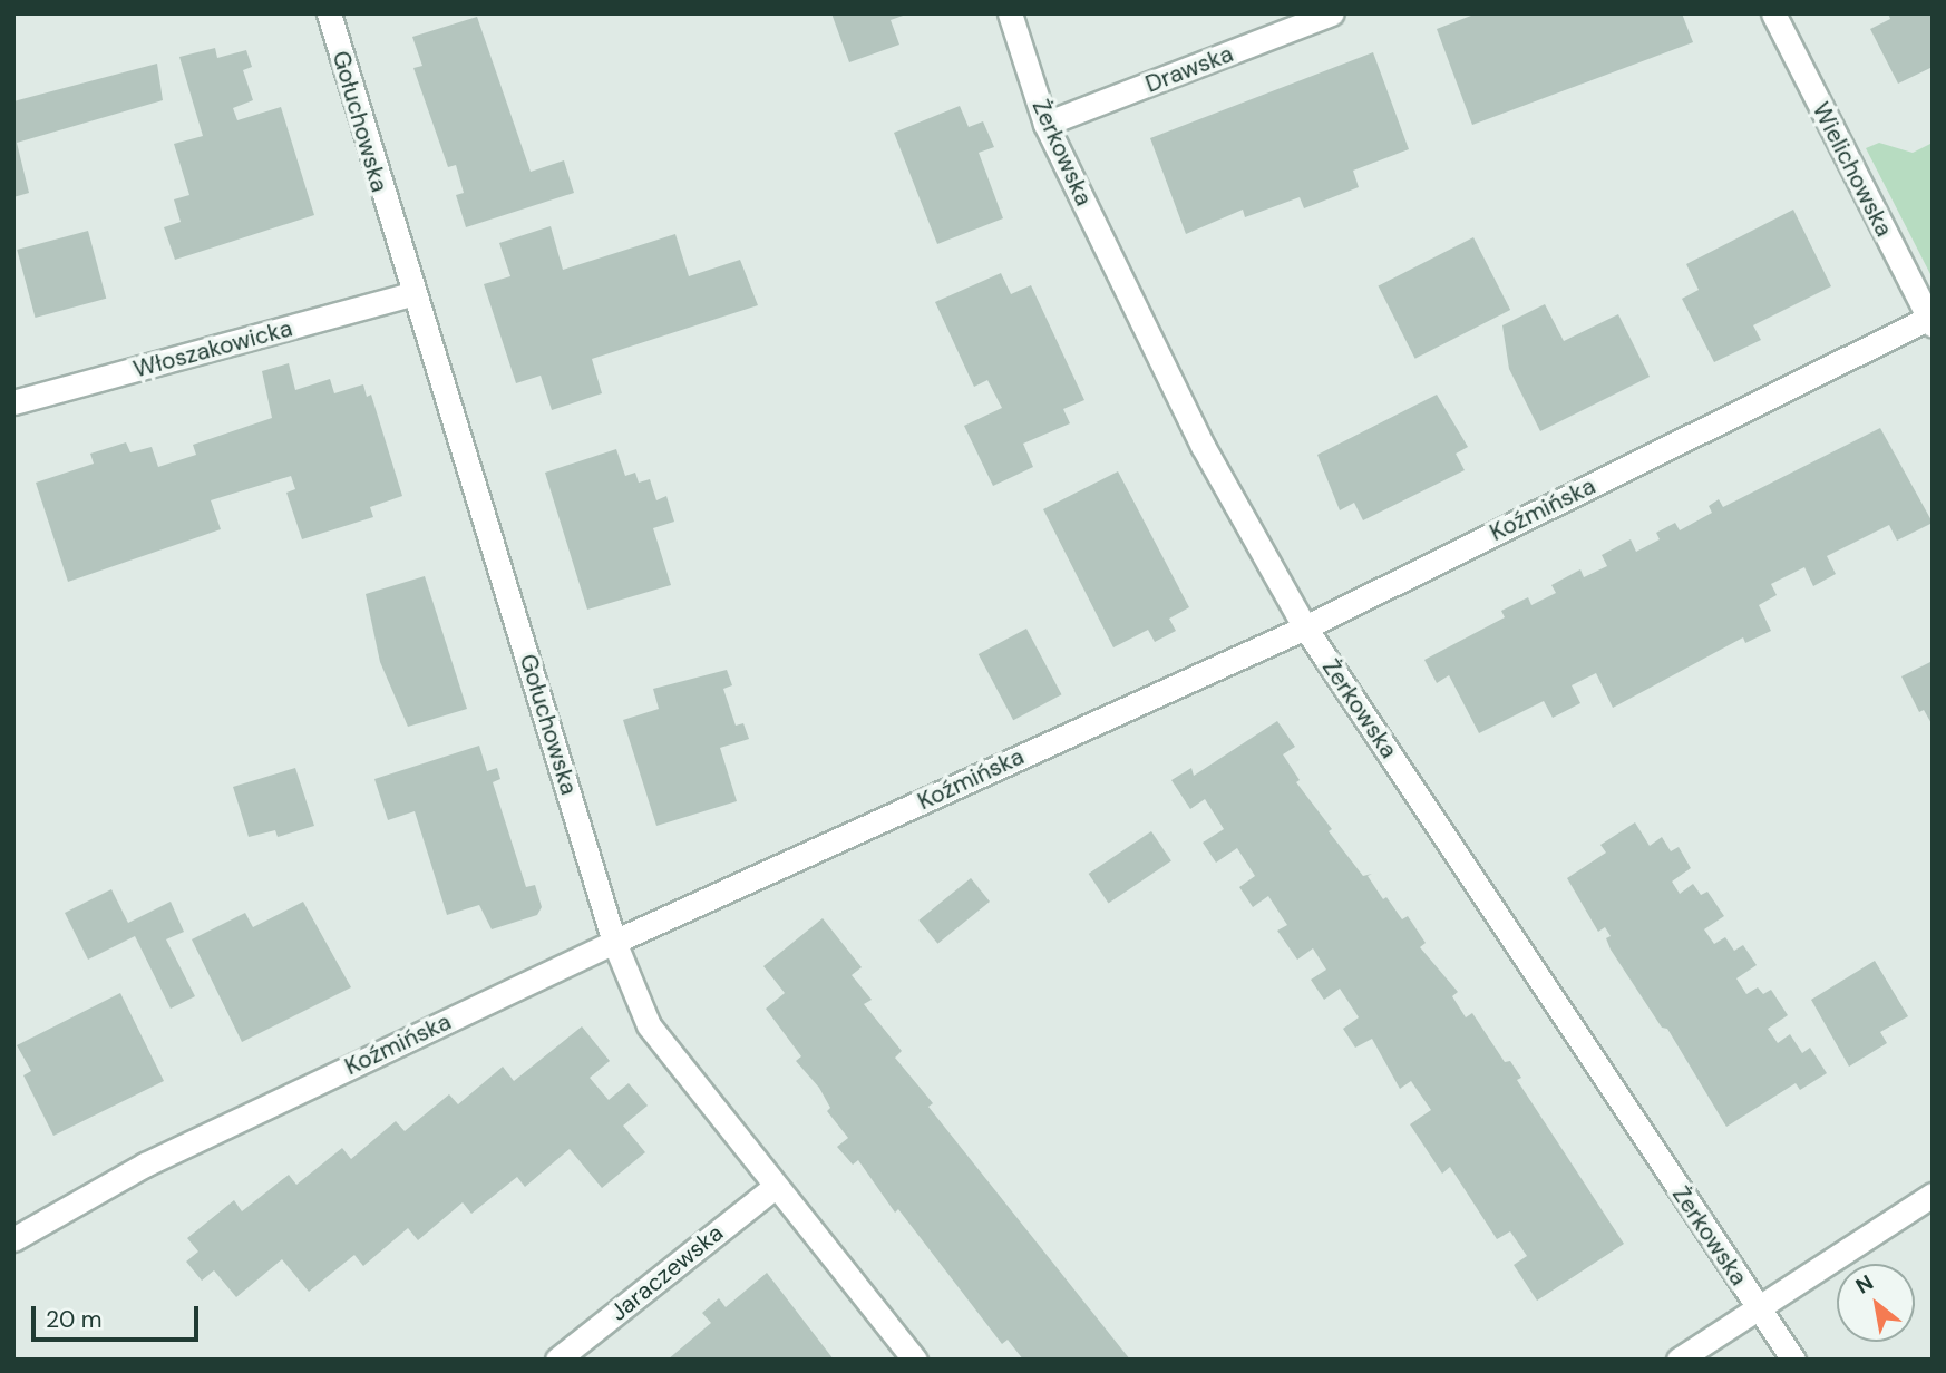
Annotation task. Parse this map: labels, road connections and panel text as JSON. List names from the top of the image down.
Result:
{
  "streets": {
    "street": [
      "Drawska",
      "Gołuchowska",
      "Żerkowska",
      "Wielichowska",
      "Włoszakowicka",
      "Koźmińska",
      "Jaraczewska"
    ]
  },
  "crossings": [
    ["Drawska", "Żerkowska"],
    ["Gołuchowska", "Włoszakowicka"],
    ["Gołuchowska", "Koźmińska"],
    ["Gołuchowska", "Jaraczewska"],
    ["Żerkowska", "Koźmińska"],
    ["Wielichowska", "Koźmińska"]
  ],
  "scale_bar": "20 m",
  "north": "top left"
}
